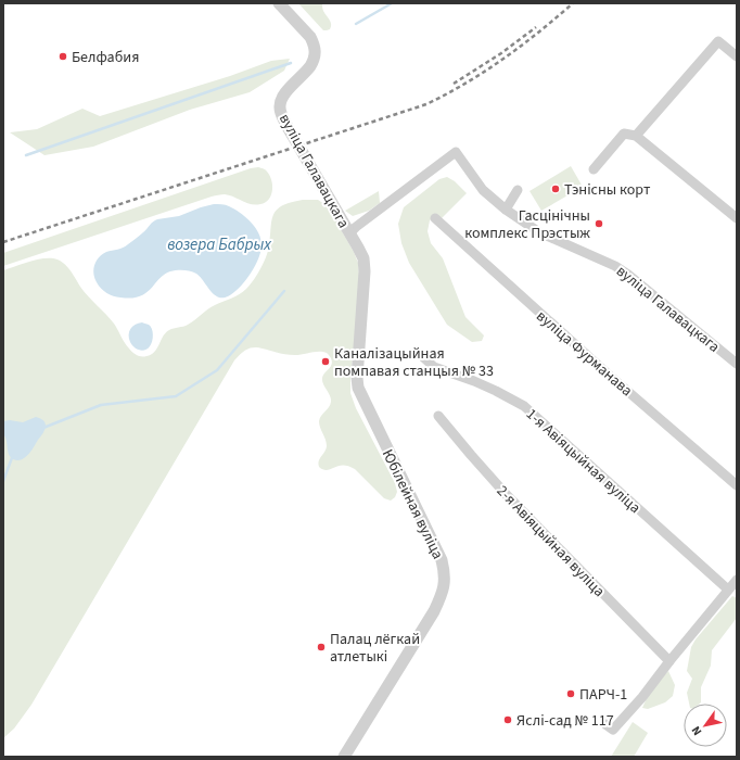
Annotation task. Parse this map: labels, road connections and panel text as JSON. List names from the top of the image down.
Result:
{
  "streets": {
    "street": [
      "вуліца Галавацкага",
      "вуліца Фурманава",
      "1-я Авіяцыйная вуліца",
      "Юбілейная вуліца",
      "2-я Авіяцыйная вуліца"
    ]
  },
  "crossings": [
    ["вуліца Галавацкага", "Юбілейная вуліца"]
  ],
  "water": ["возера Бабрых"],
  "places": [
    "Белфабия",
    "Тэнісны корт",
    "Гасцінічны комплекс Прэстыж",
    "Каналізацыйная помпавая станцыя № 33",
    "Палац лёгкай атлетыкі",
    "ПАРЧ-1",
    "Яслі-сад № 117"
  ],
  "north": "bottom left"
}
